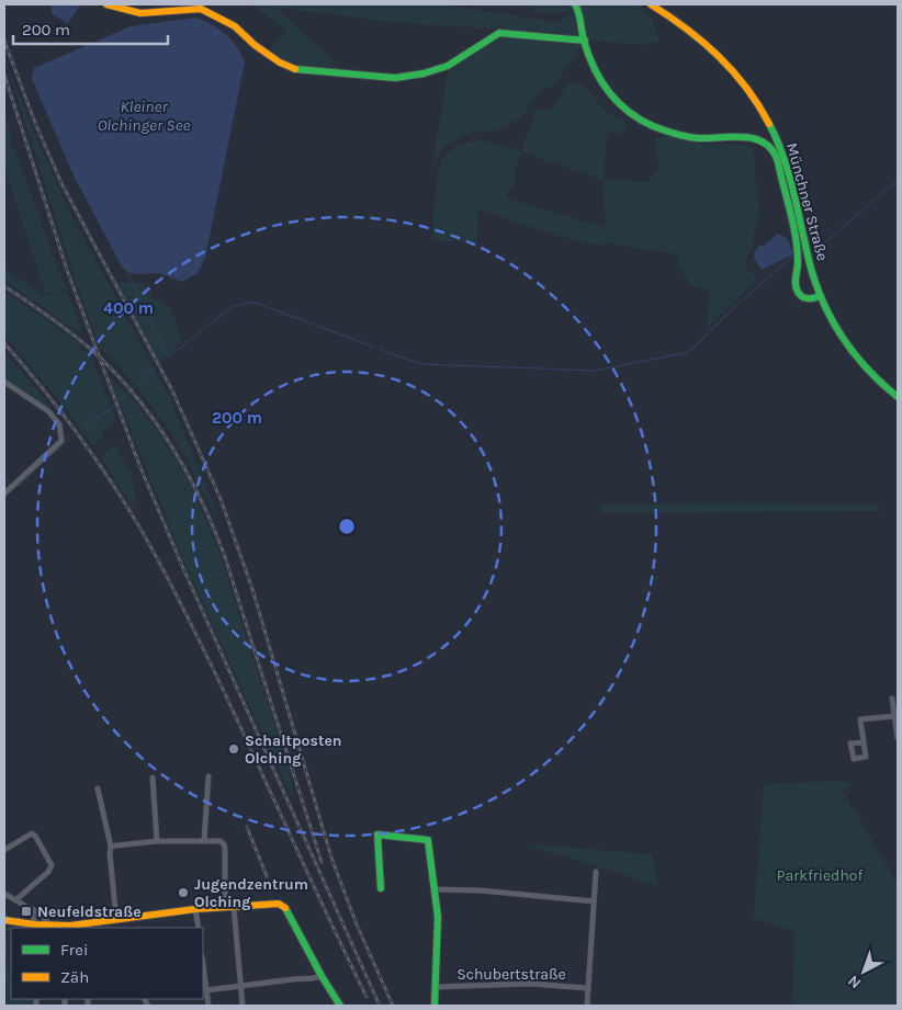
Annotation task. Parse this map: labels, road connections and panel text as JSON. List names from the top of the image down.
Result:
{
  "streets": {
    "street": ["Münchner Straße", "Schubertstraße"]
  },
  "water": ["Kleiner Olchinger See"],
  "parks": ["Parkfriedhof"],
  "places": {
    "other": ["Schaltposten Olching", "Jugendzentrum Olching"],
    "transit": ["Neufeldstraße"]
  },
  "legend": ["Frei", "Zäh"],
  "scale_bar": "200 m",
  "north": "bottom left",
  "rings": ["400 m", "200 m"]
}
